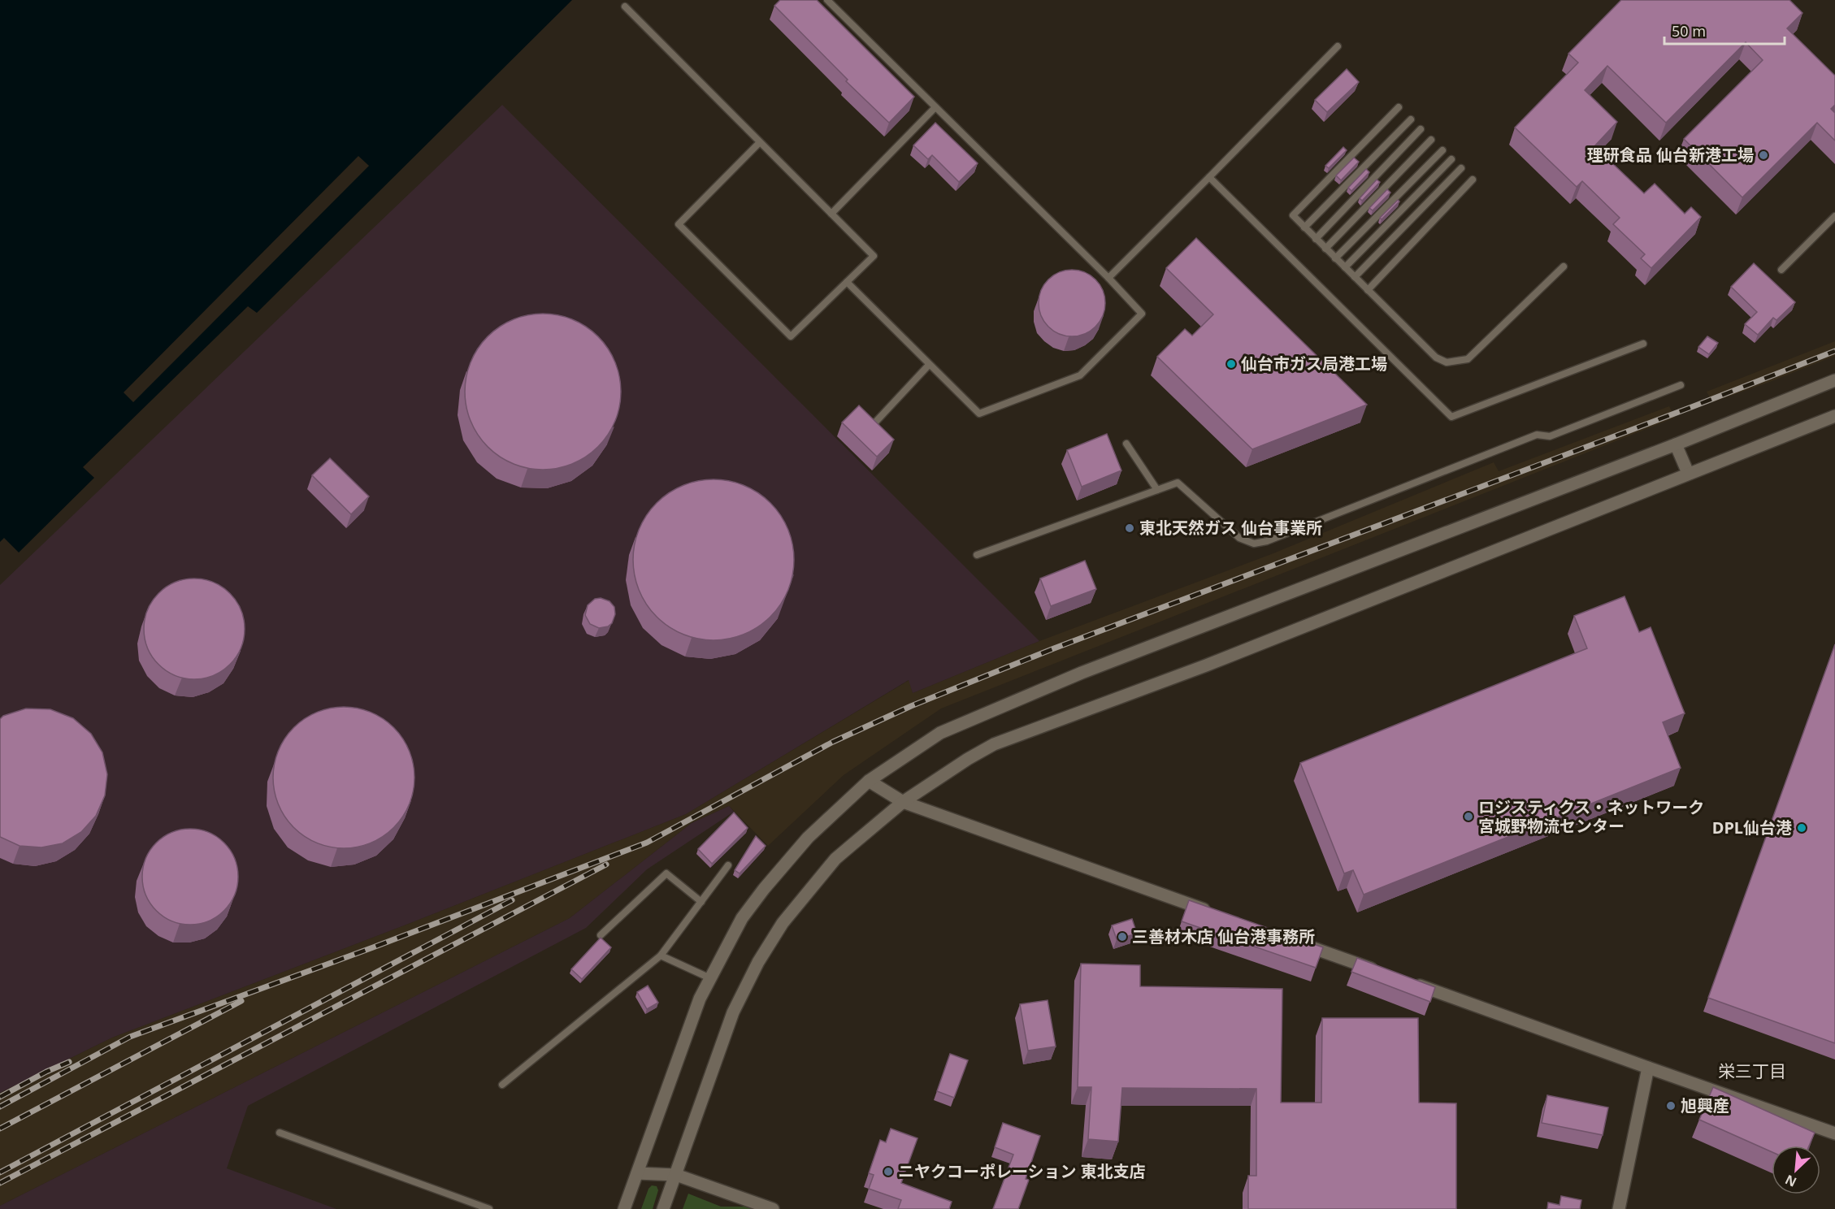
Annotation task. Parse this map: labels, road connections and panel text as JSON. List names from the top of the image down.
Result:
{
  "districts": ["栄三丁目"],
  "places": [
    "理研食品 仙台新港工場",
    "仙台市ガス局港工場",
    "東北天然ガス 仙台事業所",
    "ロジスティクス・ネットワーク 宮城野物流センター",
    "DPL仙台港",
    "三善材木店 仙台港事務所",
    "旭興産",
    "ニヤクコーポレーション 東北支店"
  ],
  "scale_bar": "50 m",
  "north": "bottom left"
}
